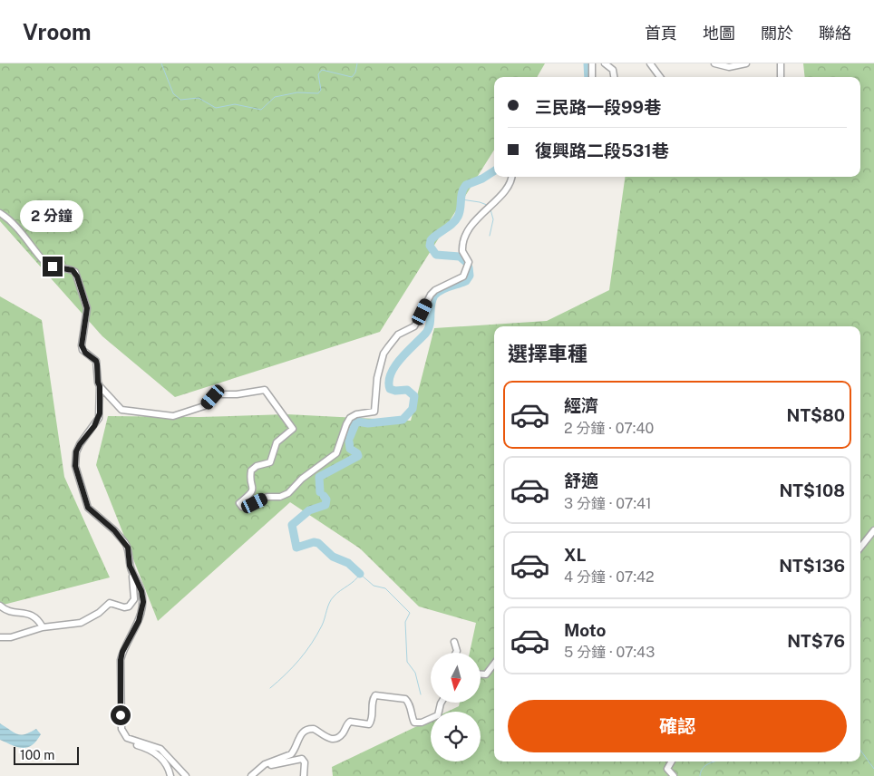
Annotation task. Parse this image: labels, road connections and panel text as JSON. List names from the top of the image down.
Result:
{
  "scale_bar": "100 m",
  "north": "bottom",
  "page": {
    "header": "Vroom",
    "nav": [
      "首頁",
      "地圖",
      "關於",
      "聯絡"
    ],
    "banner": ["三民路一段99巷", "復興路二段531巷"],
    "bubble": "2 分鐘",
    "heading": "選擇車種",
    "list": [
      {
        "name": "經濟",
        "note": "2 分鐘 · 07:40",
        "value": "NT$80"
      },
      {
        "name": "舒適",
        "note": "3 分鐘 · 07:41",
        "value": "NT$108"
      },
      {
        "name": "XL",
        "note": "4 分鐘 · 07:42",
        "value": "NT$136"
      },
      {
        "name": "Moto",
        "note": "5 分鐘 · 07:43",
        "value": "NT$76"
      }
    ],
    "buttons": "確認",
    "scale": "100 m"
  }
}
